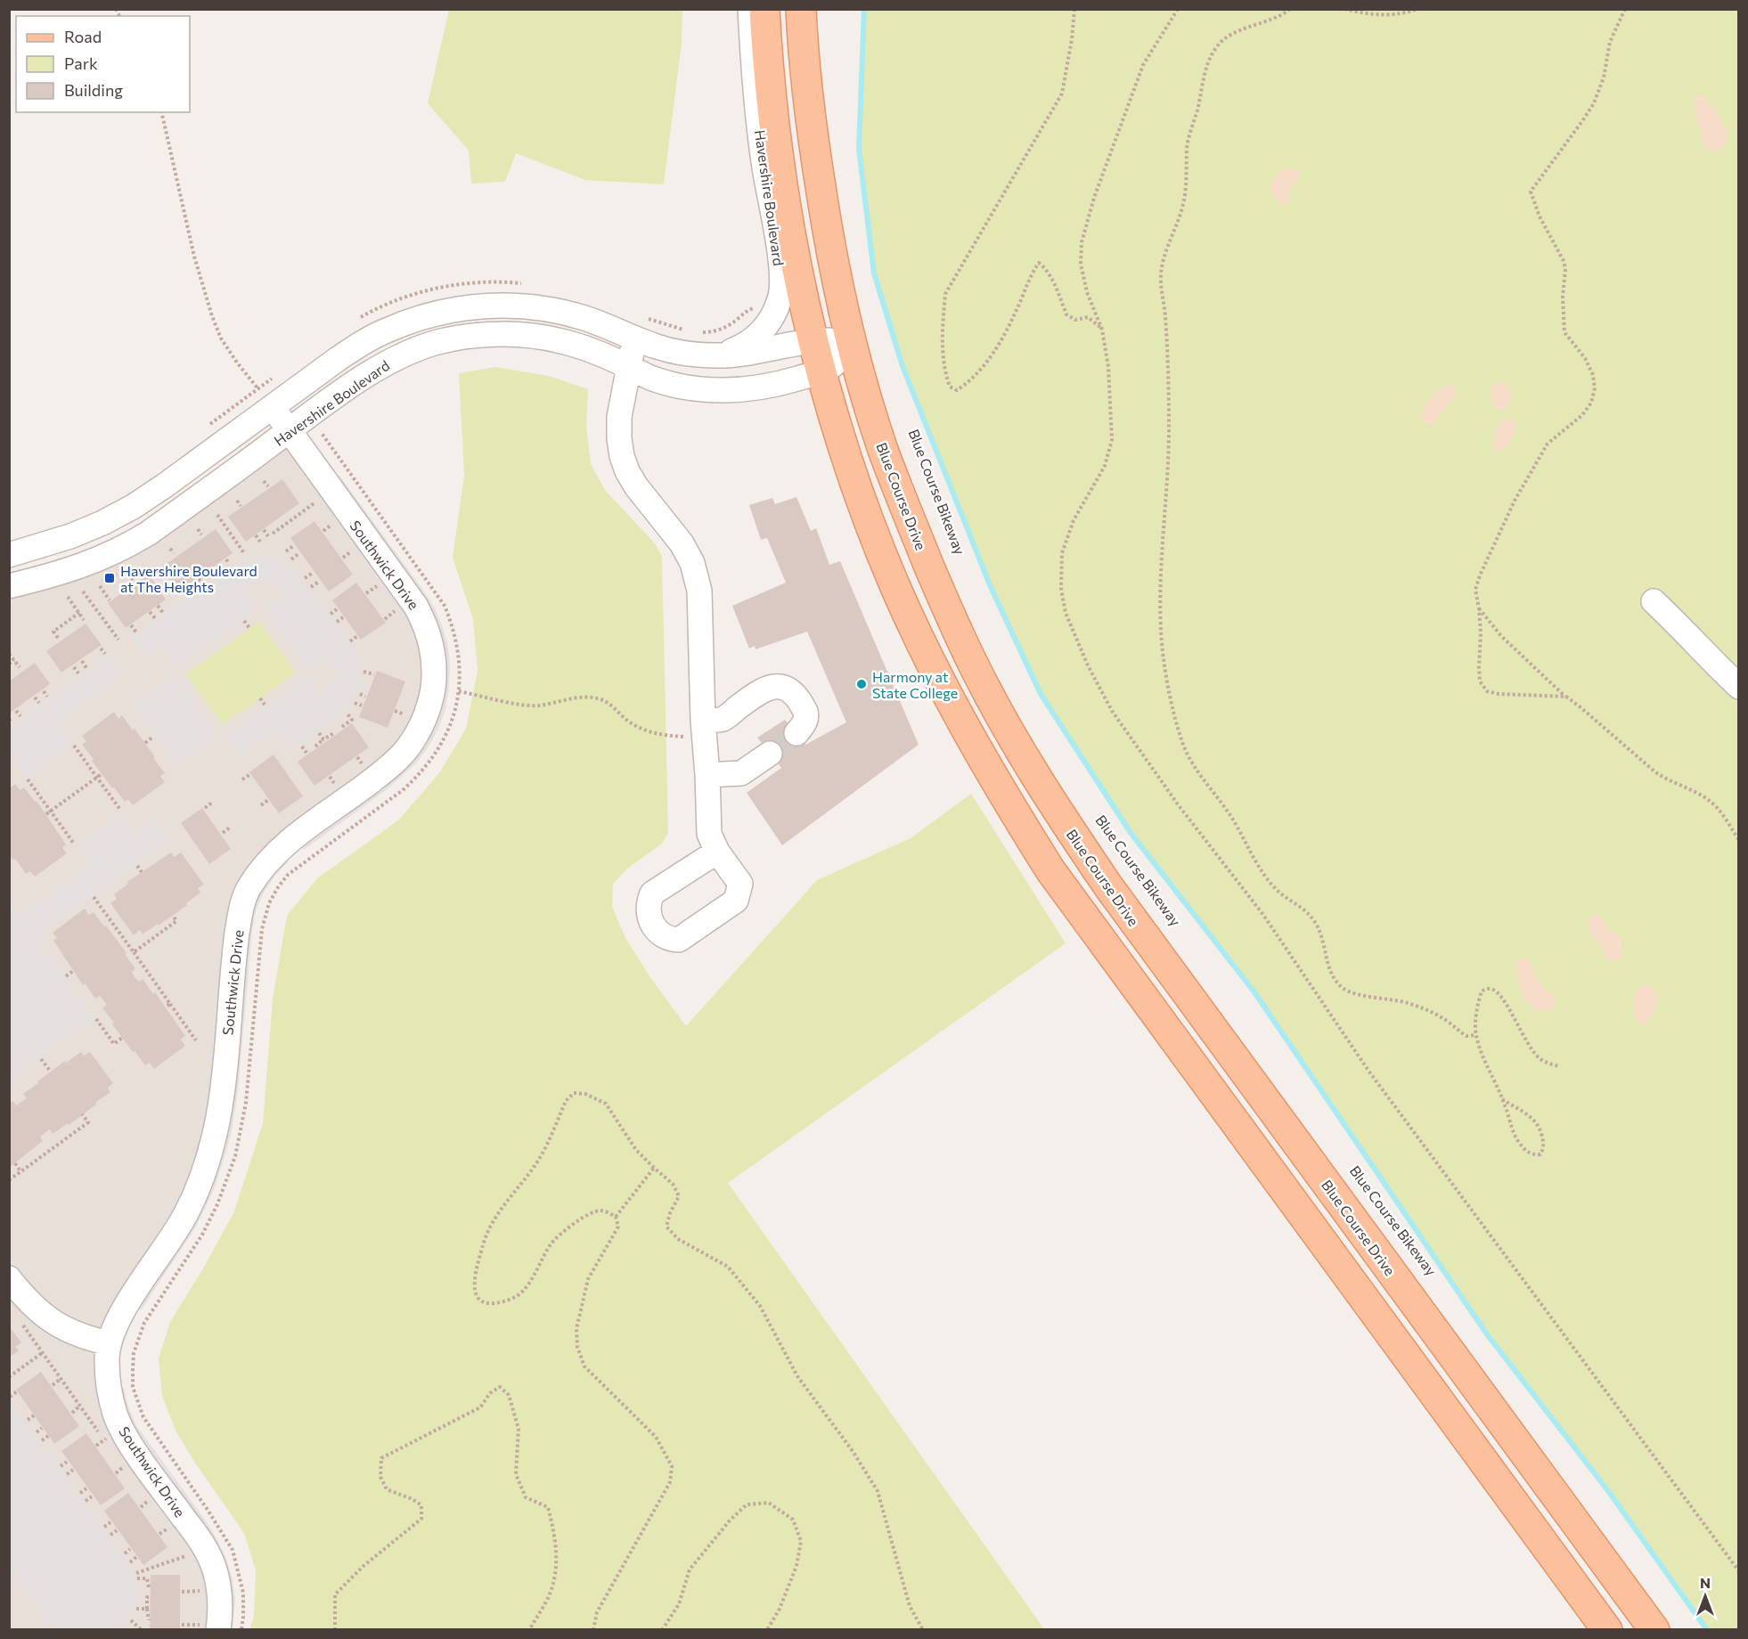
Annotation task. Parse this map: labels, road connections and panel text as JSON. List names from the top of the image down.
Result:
{
  "streets": {
    "main road": ["Blue Course Drive"],
    "street": ["Havershire Boulevard", "Southwick Drive"]
  },
  "crossings": [
    ["Havershire Boulevard", "Blue Course Drive"],
    ["Havershire Boulevard", "Southwick Drive"]
  ],
  "places": {
    "transit": ["Havershire Boulevard at The Heights"],
    "other": ["Harmony at State College"]
  },
  "legend": ["Road", "Park", "Building"],
  "north": "top"
}
